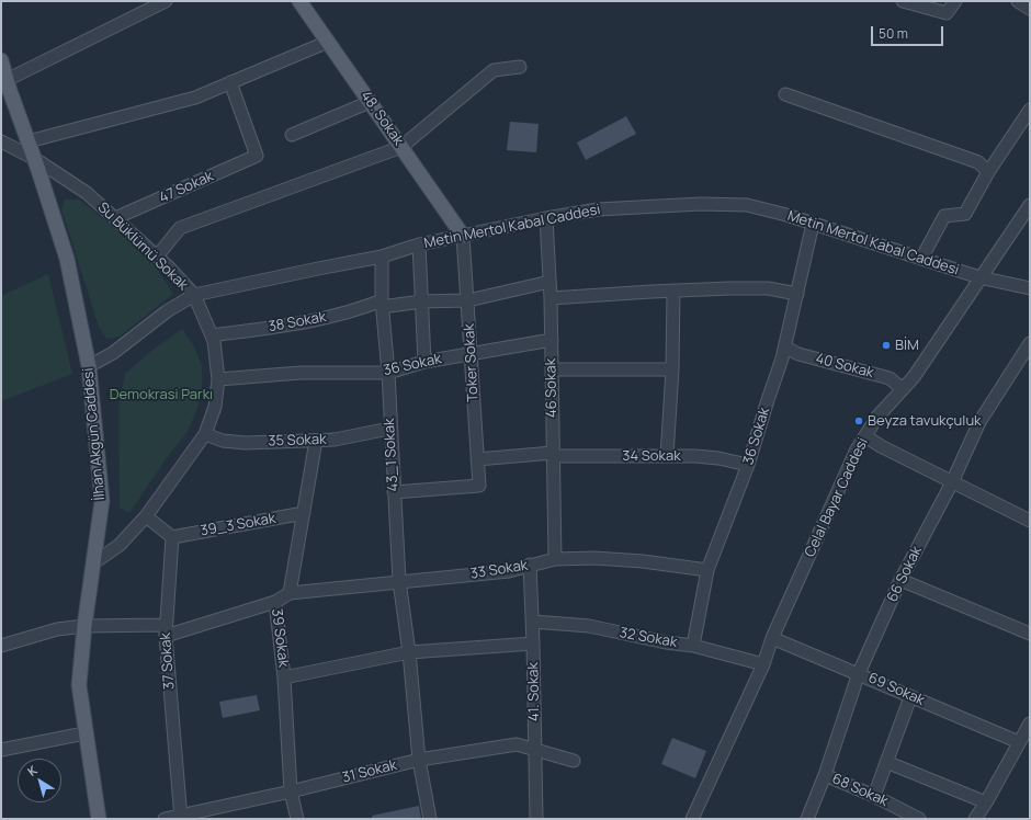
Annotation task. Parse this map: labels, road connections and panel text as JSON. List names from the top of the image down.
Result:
{
  "streets": {
    "main road": ["48. Sokak", "İlhan Akgün Caddesi"],
    "street": [
      "47 Sokak",
      "Metin Mertol Kabal Caddesi",
      "Su Büklümü Sokak",
      "38 Sokak",
      "Toker Sokak",
      "36 Sokak",
      "40 Sokak",
      "46 Sokak",
      "35 Sokak",
      "43_1 Sokak",
      "34 Sokak",
      "Celal Bayar Caddesi",
      "39_3 Sokak",
      "33 Sokak",
      "66 Sokak",
      "39 Sokak",
      "32 Sokak",
      "37 Sokak",
      "69 Sokak",
      "41. Sokak",
      "31 Sokak",
      "68 Sokak"
    ]
  },
  "crossings": [
    ["48. Sokak", "Metin Mertol Kabal Caddesi"],
    ["48. Sokak", "Toker Sokak"],
    ["47 Sokak", "Su Büklümü Sokak"],
    ["Metin Mertol Kabal Caddesi", "Su Büklümü Sokak"],
    ["Metin Mertol Kabal Caddesi", "Toker Sokak"],
    ["Metin Mertol Kabal Caddesi", "36 Sokak"],
    ["Metin Mertol Kabal Caddesi", "46 Sokak"],
    ["Metin Mertol Kabal Caddesi", "İlhan Akgün Caddesi"],
    ["Metin Mertol Kabal Caddesi", "43_1 Sokak"],
    ["Metin Mertol Kabal Caddesi", "Celal Bayar Caddesi"],
    ["Su Büklümü Sokak", "38 Sokak"],
    ["Su Büklümü Sokak", "36 Sokak"],
    ["Su Büklümü Sokak", "İlhan Akgün Caddesi"],
    ["Su Büklümü Sokak", "35 Sokak"],
    ["38 Sokak", "Toker Sokak"],
    ["38 Sokak", "46 Sokak"],
    ["38 Sokak", "43_1 Sokak"],
    ["Toker Sokak", "36 Sokak"],
    ["Toker Sokak", "43_1 Sokak"],
    ["Toker Sokak", "34 Sokak"],
    ["36 Sokak", "40 Sokak"],
    ["36 Sokak", "46 Sokak"],
    ["36 Sokak", "43_1 Sokak"],
    ["36 Sokak", "34 Sokak"],
    ["36 Sokak", "33 Sokak"],
    ["36 Sokak", "32 Sokak"],
    ["40 Sokak", "Celal Bayar Caddesi"],
    ["46 Sokak", "34 Sokak"],
    ["46 Sokak", "33 Sokak"],
    ["35 Sokak", "43_1 Sokak"],
    ["35 Sokak", "39 Sokak"],
    ["43_1 Sokak", "33 Sokak"],
    ["43_1 Sokak", "31 Sokak"],
    ["Celal Bayar Caddesi", "32 Sokak"],
    ["Celal Bayar Caddesi", "69 Sokak"],
    ["39_3 Sokak", "39 Sokak"],
    ["39_3 Sokak", "37 Sokak"],
    ["33 Sokak", "39 Sokak"],
    ["33 Sokak", "41. Sokak"],
    ["66 Sokak", "69 Sokak"],
    ["66 Sokak", "68 Sokak"],
    ["39 Sokak", "31 Sokak"],
    ["32 Sokak", "41. Sokak"],
    ["37 Sokak", "31 Sokak"],
    ["41. Sokak", "31 Sokak"]
  ],
  "parks": ["Demokrasi Parkı"],
  "places": ["BİM", "Beyza tavukçuluk"],
  "scale_bar": "50 m",
  "north": "top left"
}
